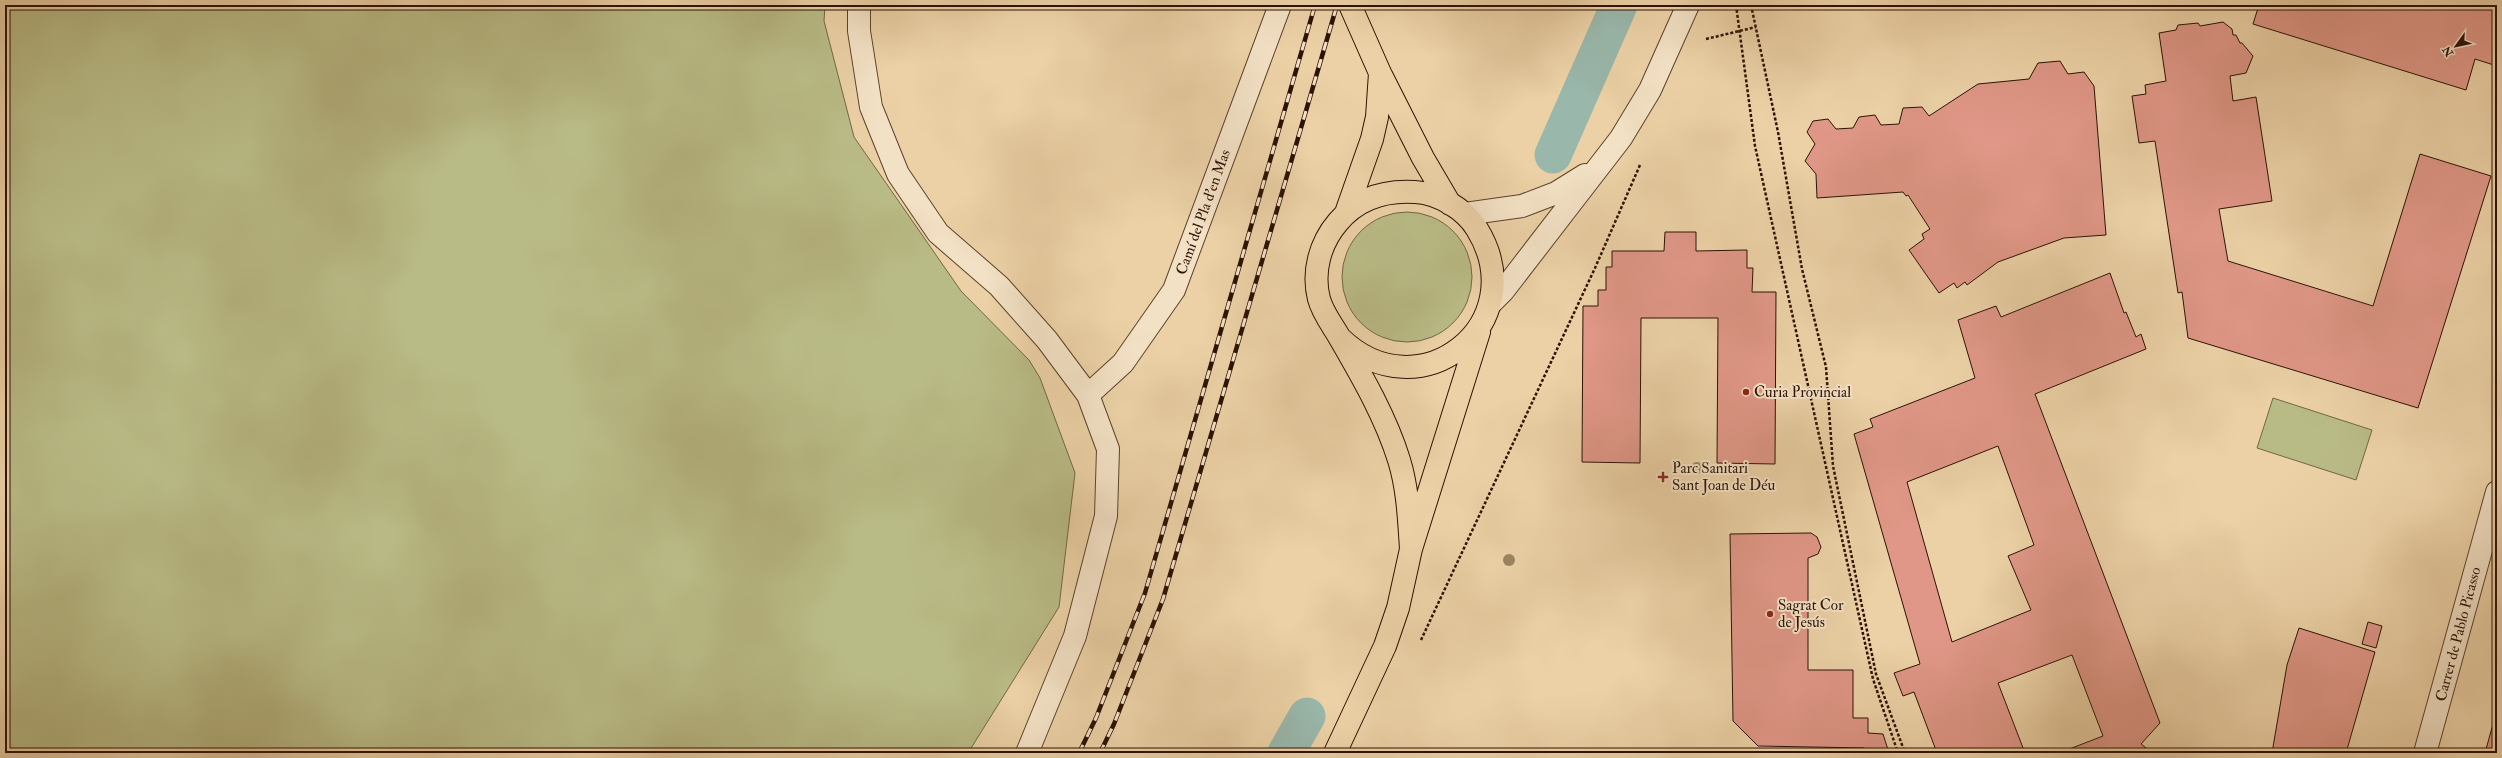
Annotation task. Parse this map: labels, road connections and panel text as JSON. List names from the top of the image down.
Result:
{
  "streets": {
    "street": ["Camí del Pla d'en Mas", "Carrer de Pablo Picasso"]
  },
  "places": {
    "other": ["Curia Provincial", "Sagrat Cor de Jesús"],
    "health": ["Parc Sanitari Sant Joan de Déu"]
  },
  "north": "bottom left"
}
